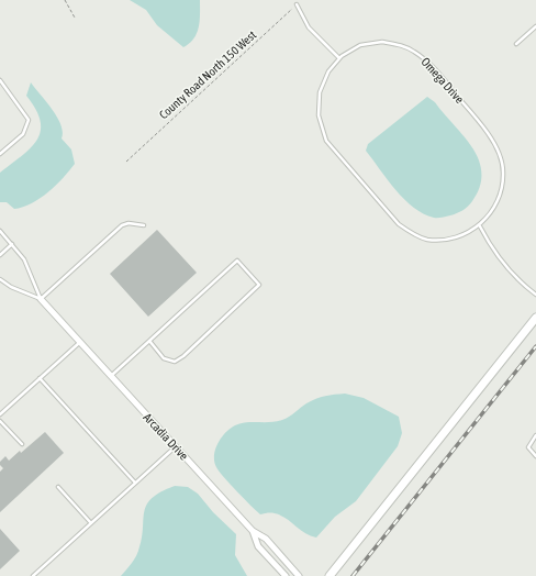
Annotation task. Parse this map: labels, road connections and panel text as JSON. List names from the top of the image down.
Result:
{
  "streets": {
    "street": ["Arcadia Drive"],
    "lane": ["Omega Drive"],
    "path": ["County Road North 150 West"]
  }
}
